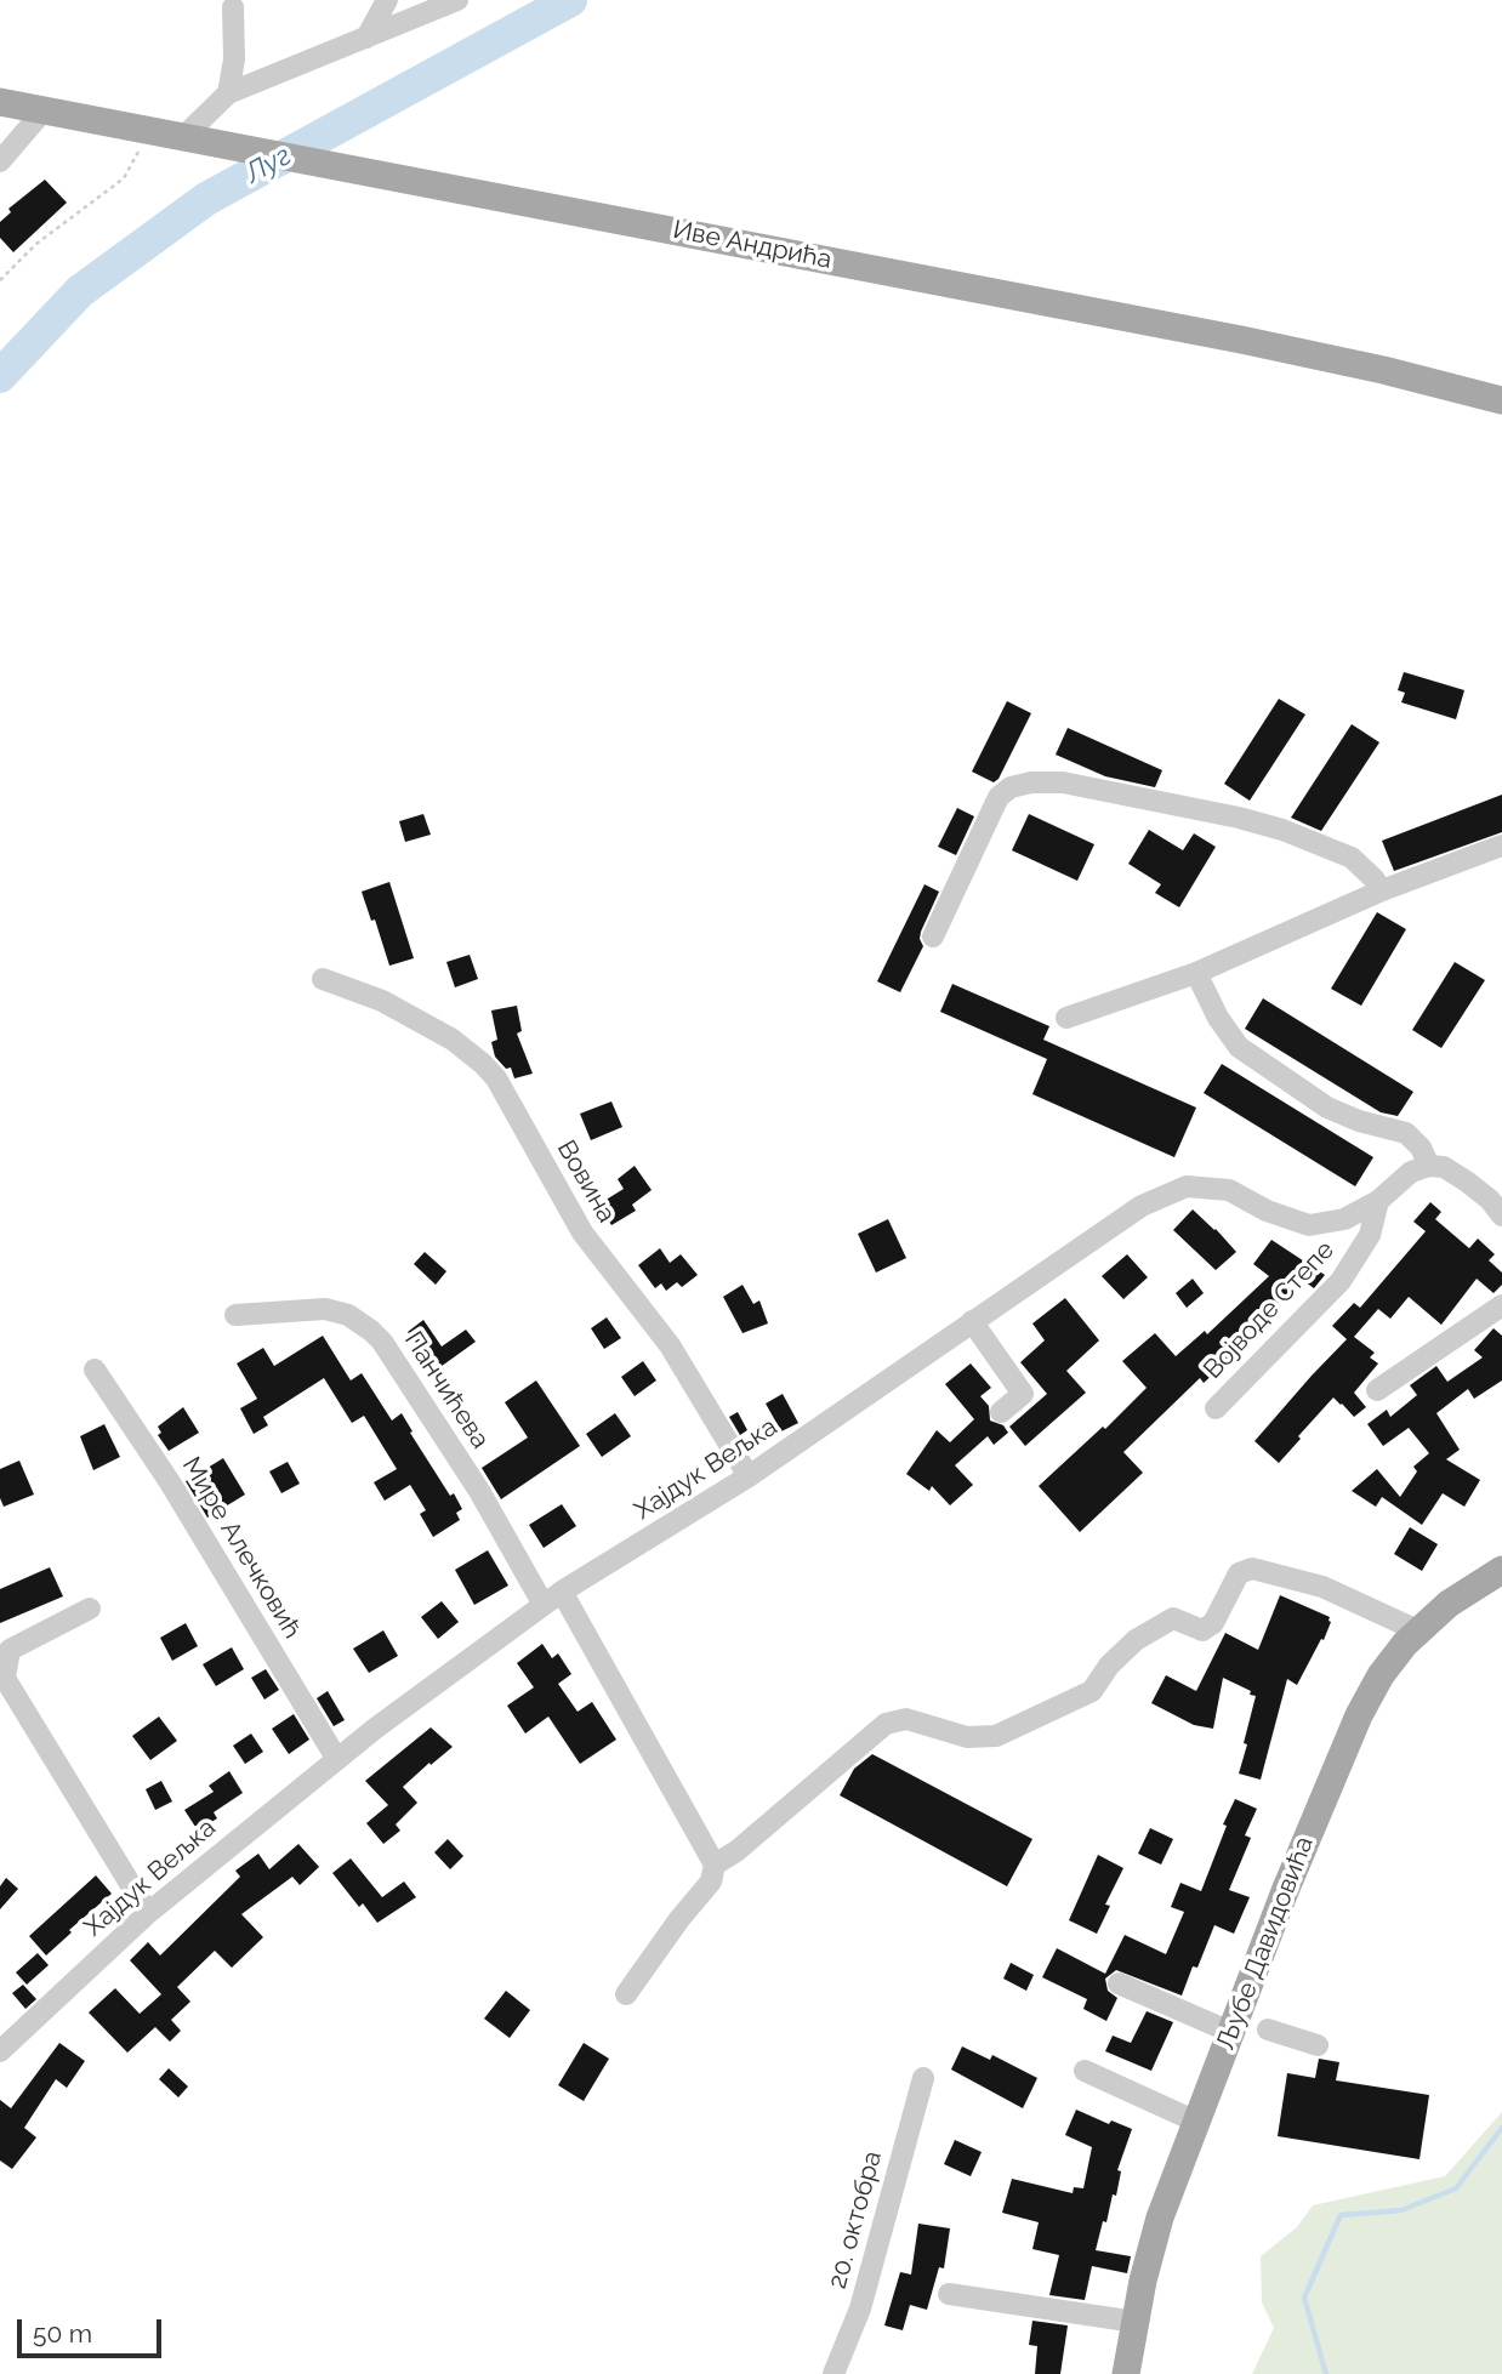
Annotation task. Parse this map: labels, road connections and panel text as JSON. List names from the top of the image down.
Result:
{
  "streets": {
    "main road": ["Иве Андрића", "Љубе Давидовића"],
    "street": [
      "Вовина",
      "Војводе Степе",
      "Панчићева",
      "Хајдук Вељка",
      "Мире Алечковић",
      "20. октобра"
    ]
  },
  "crossings": [
    ["Вовина", "Хајдук Вељка"],
    ["Војводе Степе", "Хајдук Вељка"],
    ["Панчићева", "Хајдук Вељка"],
    ["Хајдук Вељка", "Мире Алечковић"]
  ],
  "water": ["Луг"],
  "scale_bar": "50 m"
}
